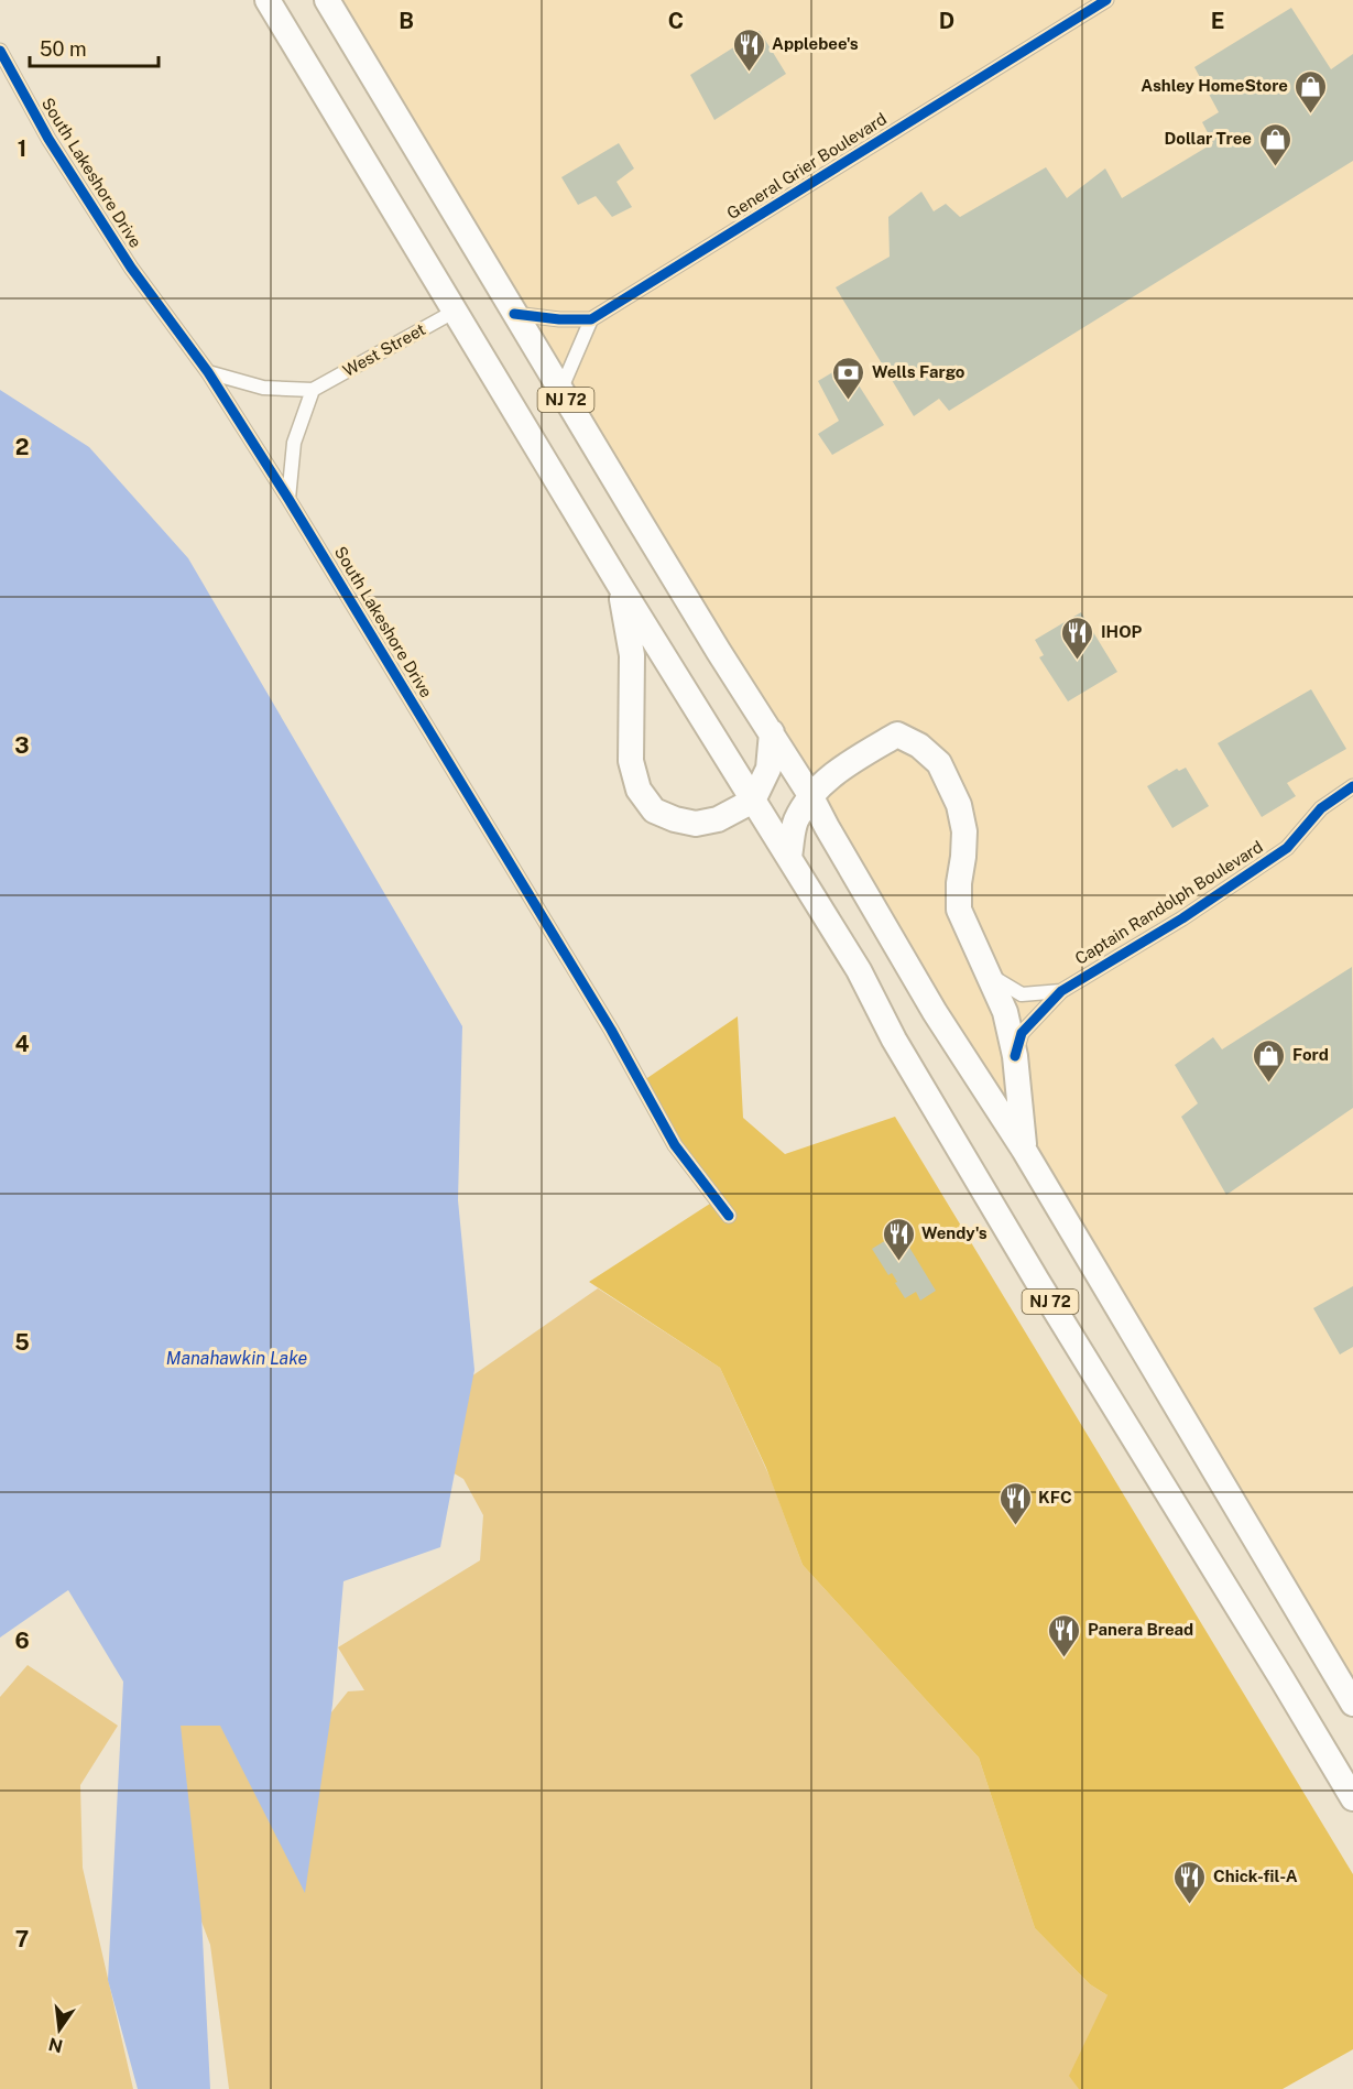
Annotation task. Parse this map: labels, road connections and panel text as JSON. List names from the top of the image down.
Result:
{
  "streets": {
    "highway": ["NJ 72"],
    "street": [
      "General Grier Boulevard",
      "South Lakeshore Drive",
      "West Street",
      "Captain Randolph Boulevard"
    ]
  },
  "crossings": [
    ["West Street", "NJ 72"]
  ],
  "water": ["Manahawkin Lake"],
  "places": {
    "restaurant": [
      "Applebee's",
      "IHOP",
      "Wendy's",
      "KFC",
      "Panera Bread",
      "Chick-fil-A"
    ],
    "shop": ["Ashley HomeStore", "Dollar Tree", "Ford"],
    "bank": ["Wells Fargo"]
  },
  "scale_bar": "50 m",
  "north": "bottom",
  "grid": {
    "columns": [
      "B",
      "C",
      "D",
      "E"
    ],
    "rows": [
      "1",
      "2",
      "3",
      "4",
      "5",
      "6",
      "7"
    ]
  }
}
